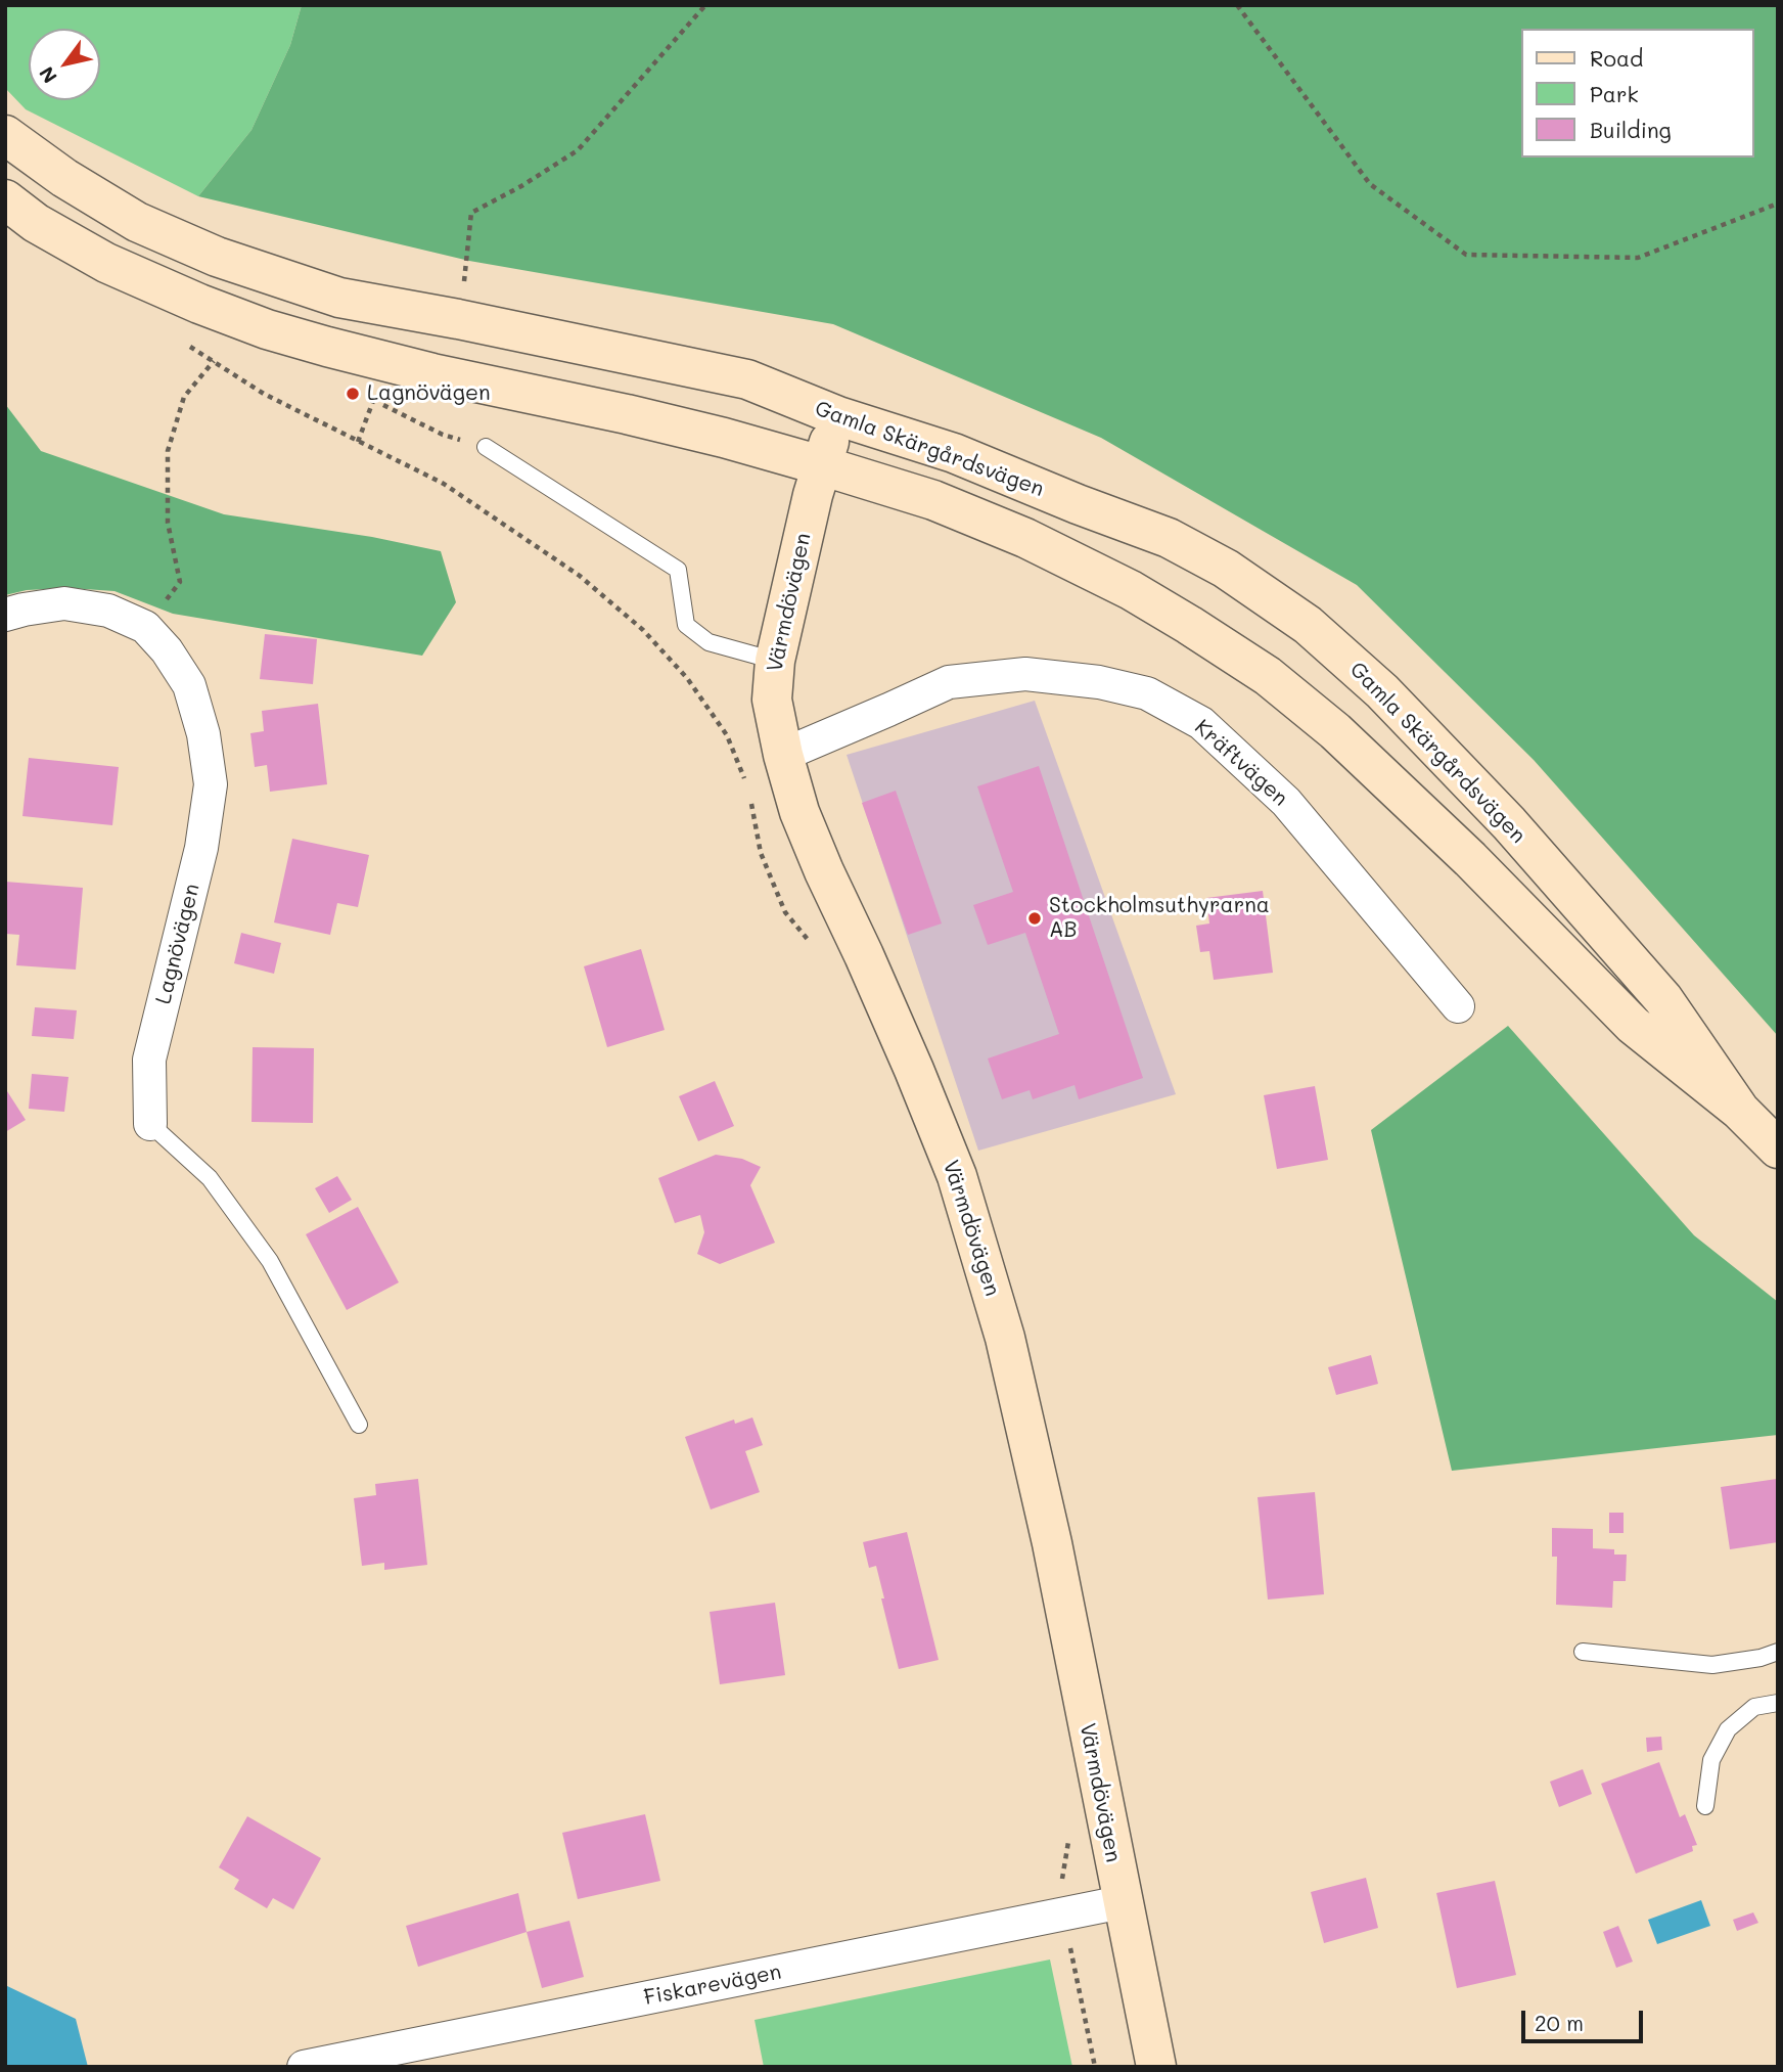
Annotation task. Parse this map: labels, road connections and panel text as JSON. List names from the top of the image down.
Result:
{
  "streets": {
    "main road": ["Gamla Skärgårdsvägen", "Värmdövägen"],
    "street": ["Kräftvägen", "Lagnövägen", "Fiskarevägen"]
  },
  "crossings": [
    ["Gamla Skärgårdsvägen", "Värmdövägen"],
    ["Värmdövägen", "Kräftvägen"],
    ["Värmdövägen", "Fiskarevägen"]
  ],
  "places": ["Lagnövägen", "Stockholmsuthyrarna AB"],
  "legend": ["Road", "Park", "Building"],
  "scale_bar": "20 m",
  "north": "bottom left"
}
